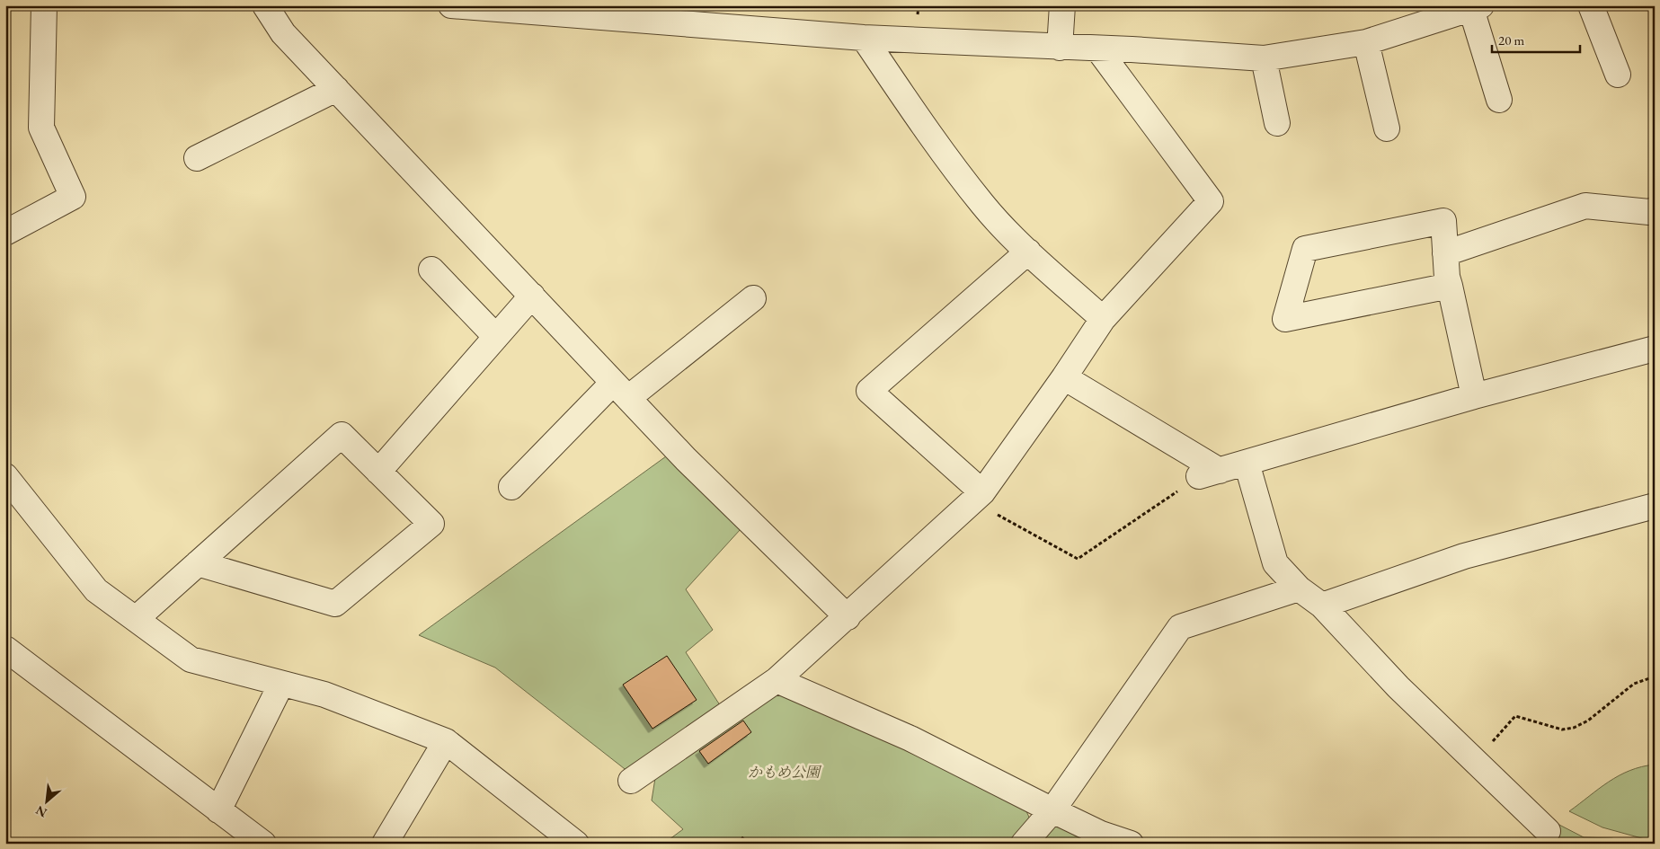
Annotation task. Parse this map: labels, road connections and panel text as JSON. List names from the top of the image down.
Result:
{
  "parks": ["かもめ公園"],
  "scale_bar": "20 m",
  "north": "bottom left"
}
